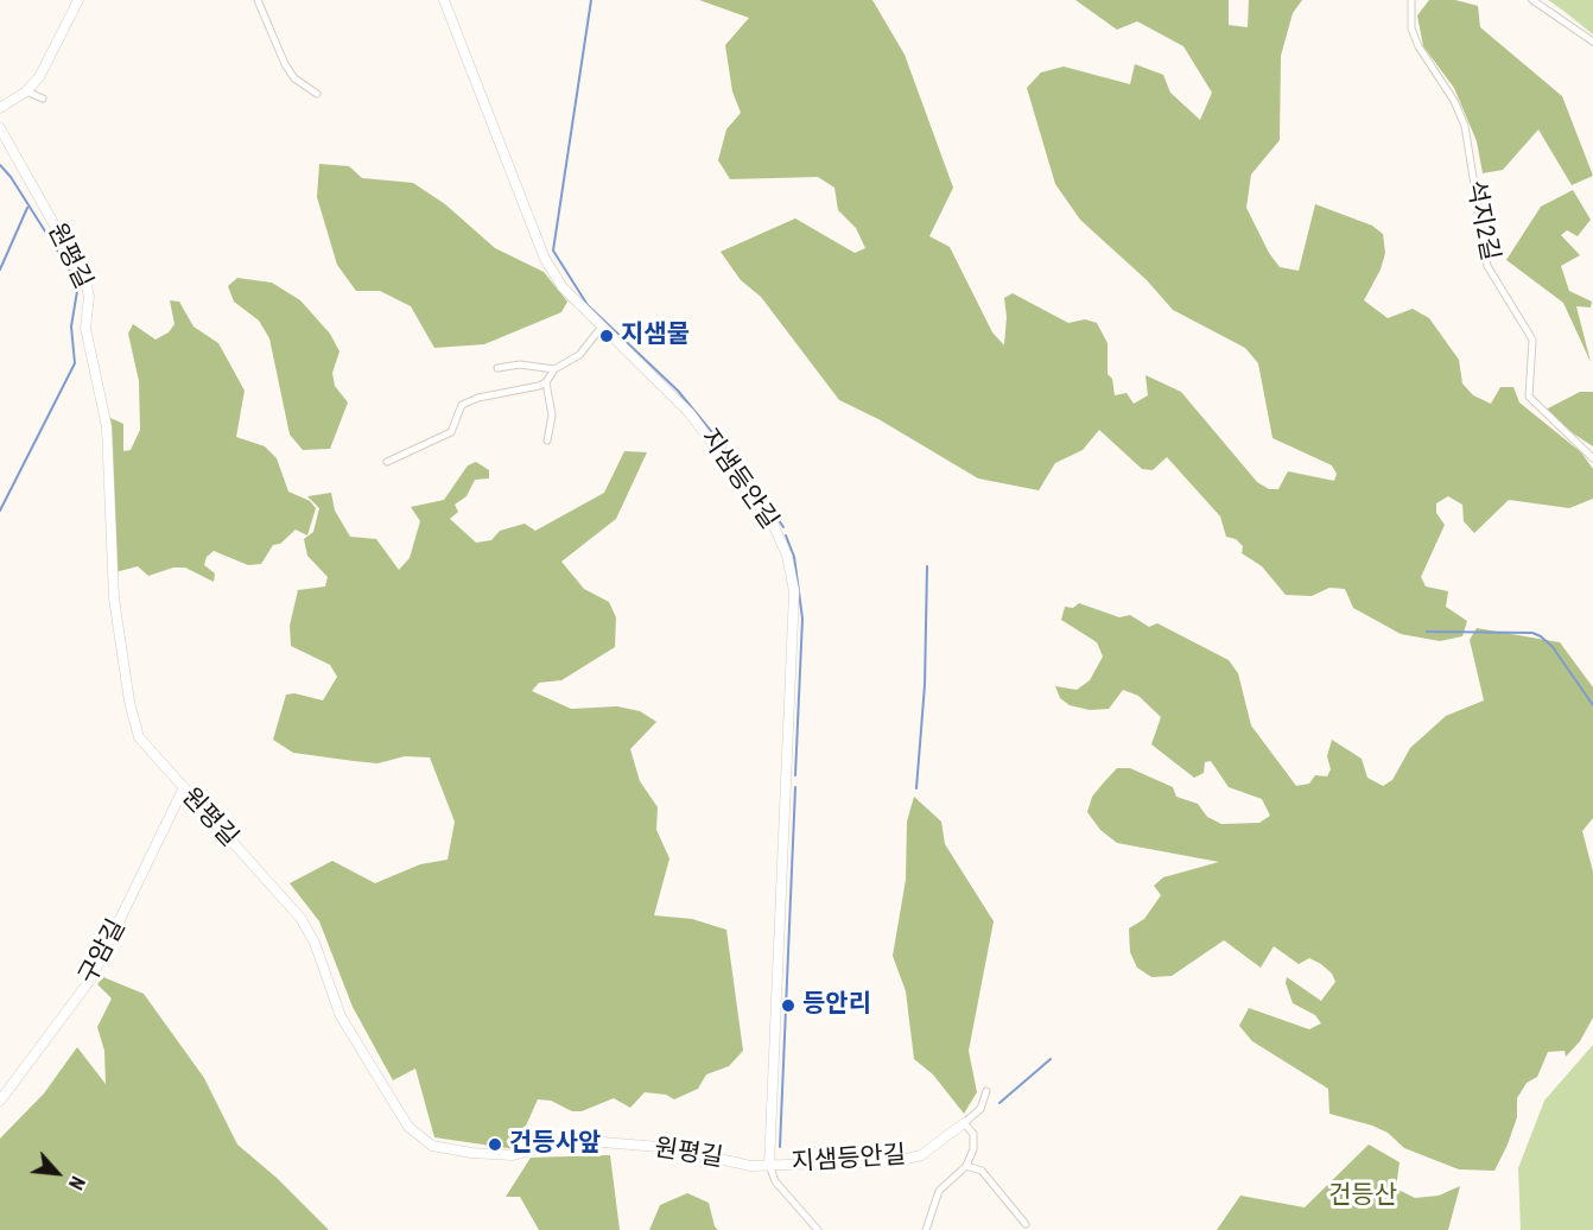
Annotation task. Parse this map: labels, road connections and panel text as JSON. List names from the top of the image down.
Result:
{
  "streets": {
    "street": [
      "석지2길",
      "원평길",
      "지샘등안길",
      "구암길"
    ]
  },
  "crossings": [
    ["원평길", "지샘등안길"],
    ["원평길", "구암길"]
  ],
  "parks": ["건등산"],
  "places": ["지샘물", "등안리", "건등사앞"],
  "north": "bottom right"
}
